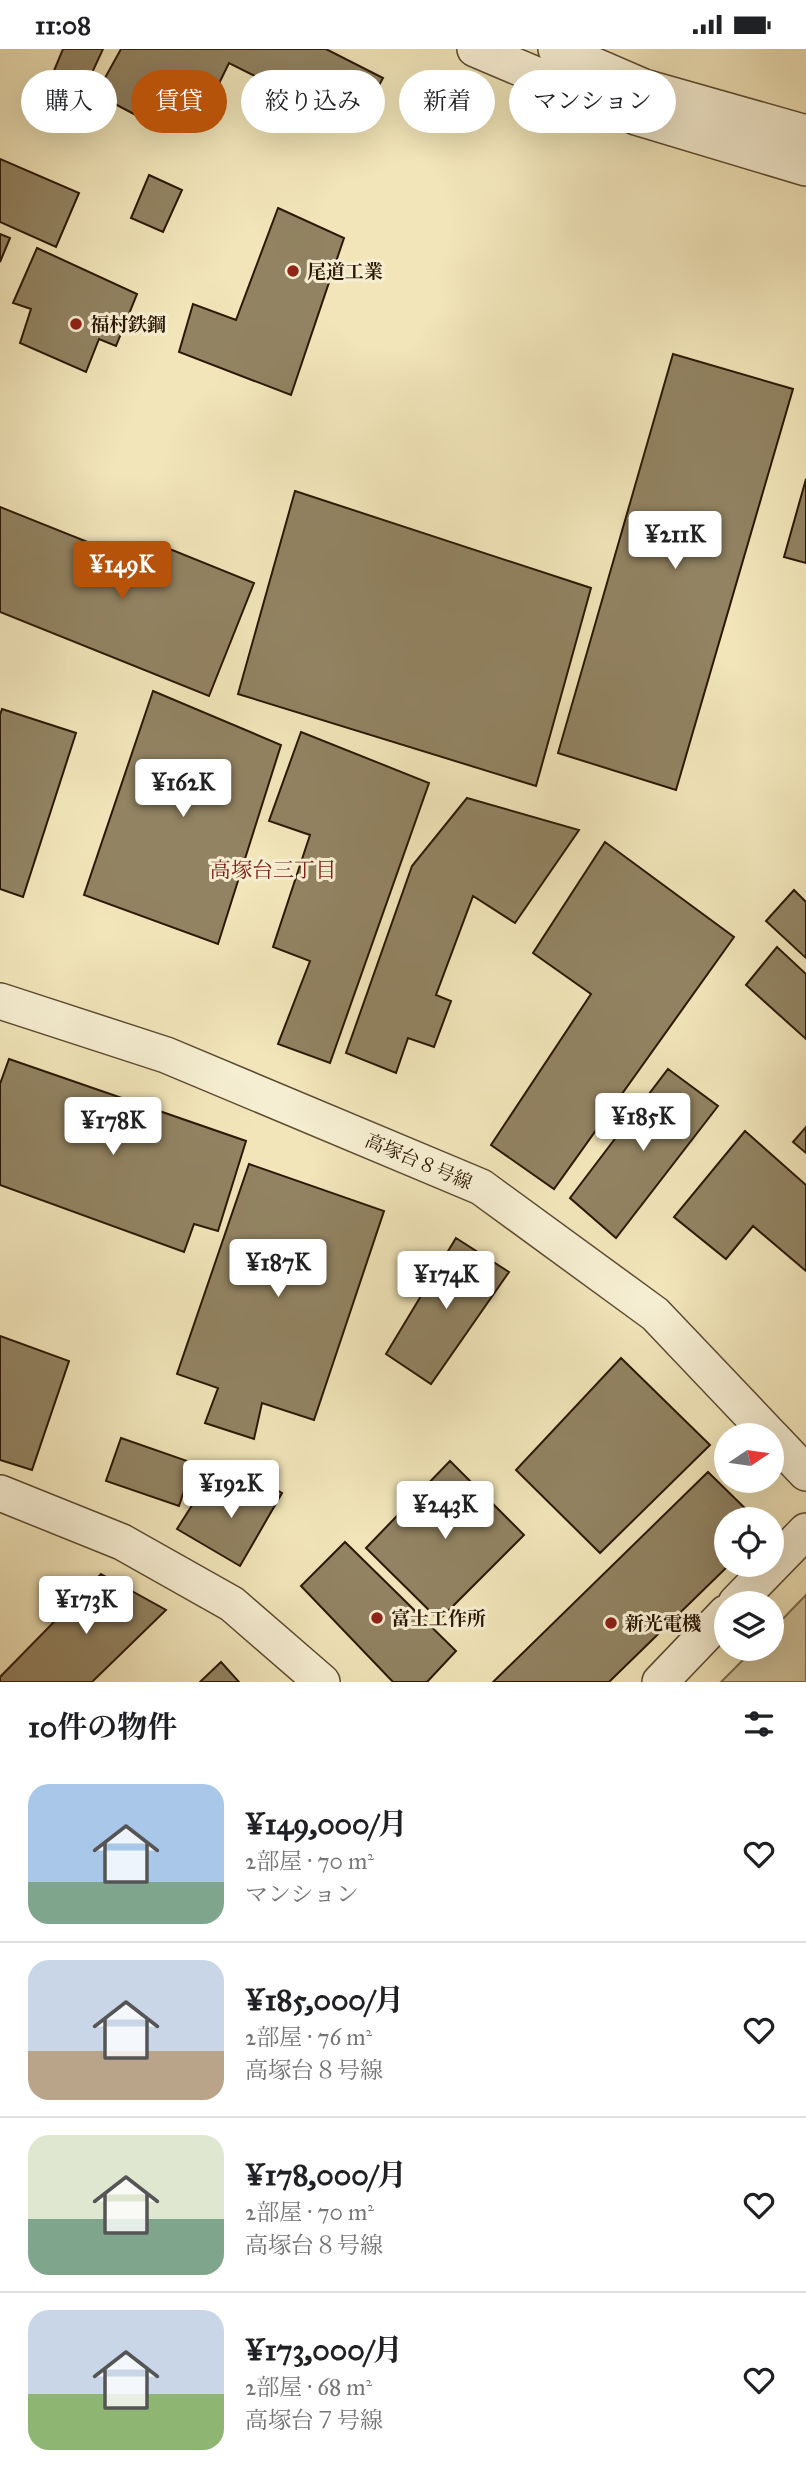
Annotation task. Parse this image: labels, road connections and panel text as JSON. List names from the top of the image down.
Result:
{
  "streets": {
    "street": ["高塚台８号線"]
  },
  "districts": ["高塚台三丁目"],
  "places": [
    "尾道工業",
    "福村鉄鋼",
    "富士工作所",
    "新光電機"
  ],
  "north": "right",
  "page": {
    "status": "11:08",
    "chip": [
      "購入",
      "賃貸",
      "絞り込み",
      "新着",
      "マンション"
    ],
    "price": [
      "¥211K",
      "¥149K",
      "¥162K",
      "¥185K",
      "¥178K",
      "¥187K",
      "¥174K",
      "¥192K",
      "¥243K",
      "¥173K"
    ],
    "heading": "10件の物件",
    "list": [
      {
        "name": "¥149,000/月",
        "note": "2部屋 · 70 m² · マンション"
      },
      {
        "name": "¥185,000/月",
        "note": "2部屋 · 76 m² · 高塚台８号線"
      },
      {
        "name": "¥178,000/月",
        "note": "2部屋 · 70 m² · 高塚台８号線"
      },
      {
        "name": "¥173,000/月",
        "note": "2部屋 · 68 m² · 高塚台７号線"
      }
    ]
  }
}
